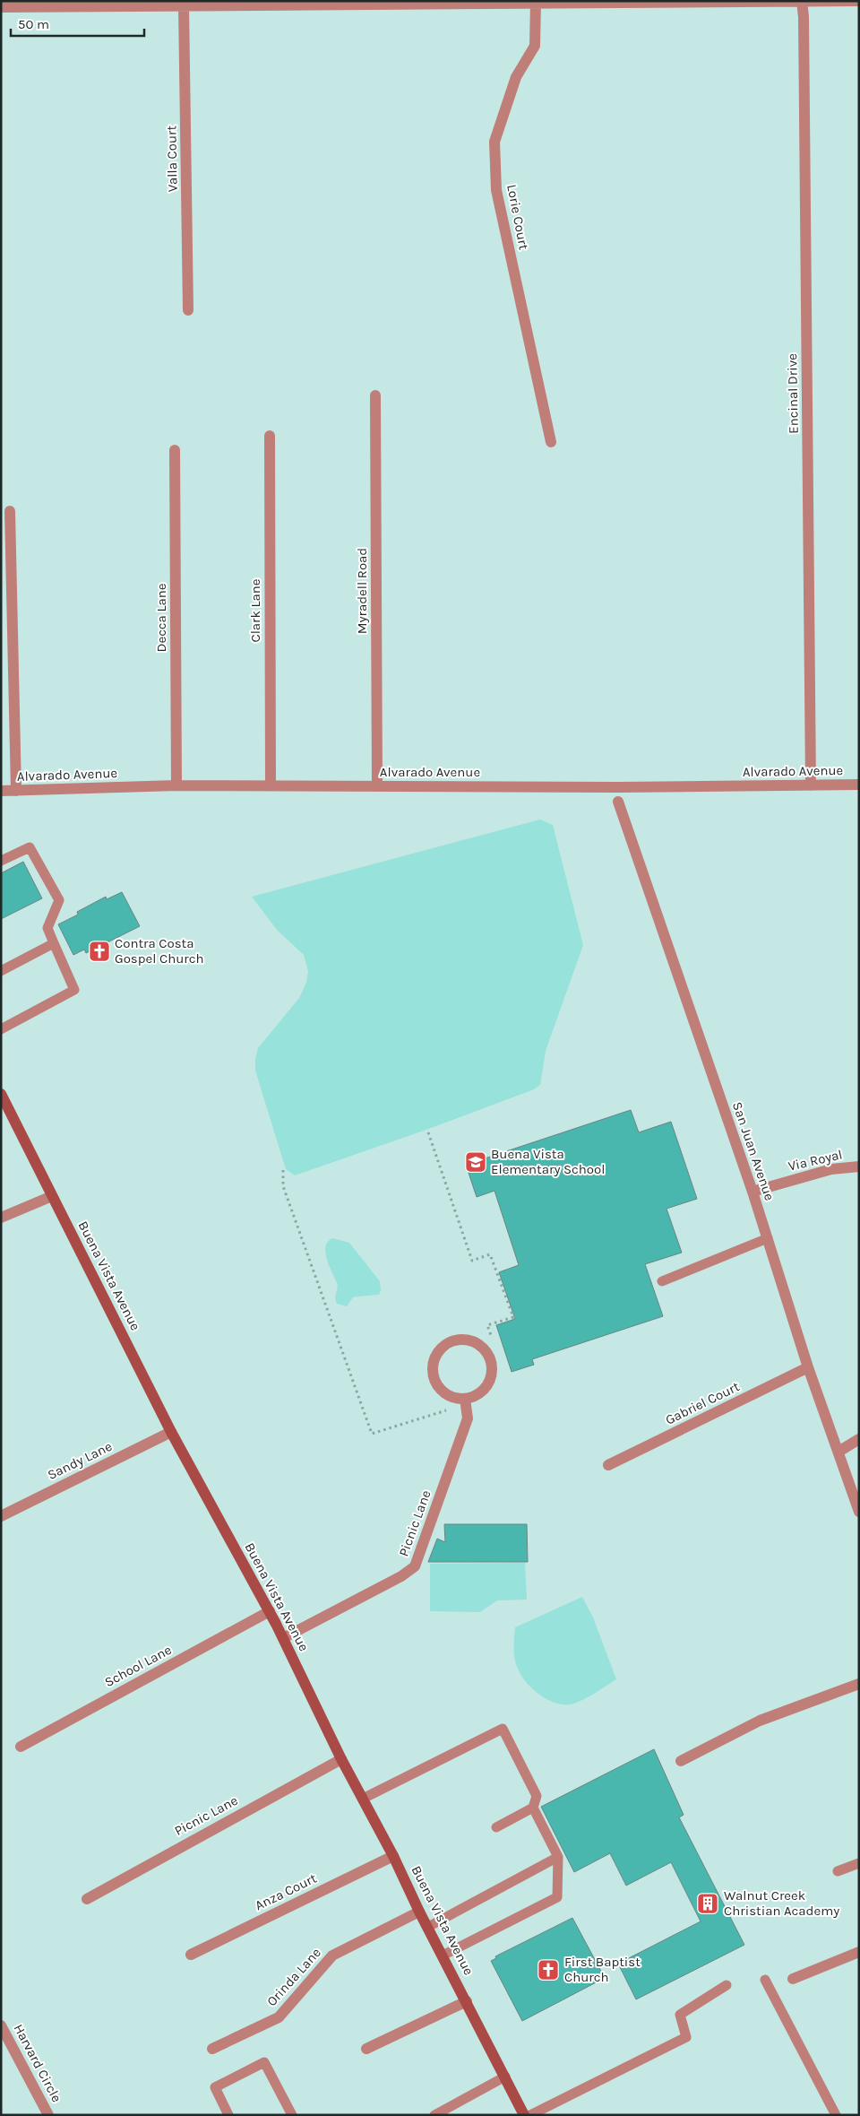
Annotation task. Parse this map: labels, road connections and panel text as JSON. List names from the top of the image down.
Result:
{
  "streets": {
    "street": [
      "Valla Court",
      "Lorie Court",
      "Encinal Drive",
      "Myradell Road",
      "Clark Lane",
      "Decca Lane",
      "Alvarado Avenue",
      "San Juan Avenue",
      "Via Royal",
      "Buena Vista Avenue",
      "Gabriel Court",
      "Sandy Lane",
      "Picnic Lane",
      "School Lane",
      "Anza Court",
      "Orinda Lane",
      "Harvard Circle"
    ]
  },
  "crossings": [
    ["Encinal Drive", "Alvarado Avenue"],
    ["Myradell Road", "Alvarado Avenue"],
    ["Clark Lane", "Alvarado Avenue"],
    ["Decca Lane", "Alvarado Avenue"],
    ["San Juan Avenue", "Via Royal"],
    ["San Juan Avenue", "Gabriel Court"],
    ["Buena Vista Avenue", "Sandy Lane"],
    ["Buena Vista Avenue", "Picnic Lane"],
    ["Buena Vista Avenue", "School Lane"],
    ["Buena Vista Avenue", "Anza Court"],
    ["Buena Vista Avenue", "Orinda Lane"]
  ],
  "places": {
    "church": ["Contra Costa Gospel Church", "First Baptist Church"],
    "school or university": ["Buena Vista Elementary School"],
    "building": ["Walnut Creek Christian Academy"]
  },
  "scale_bar": "50 m"
}
